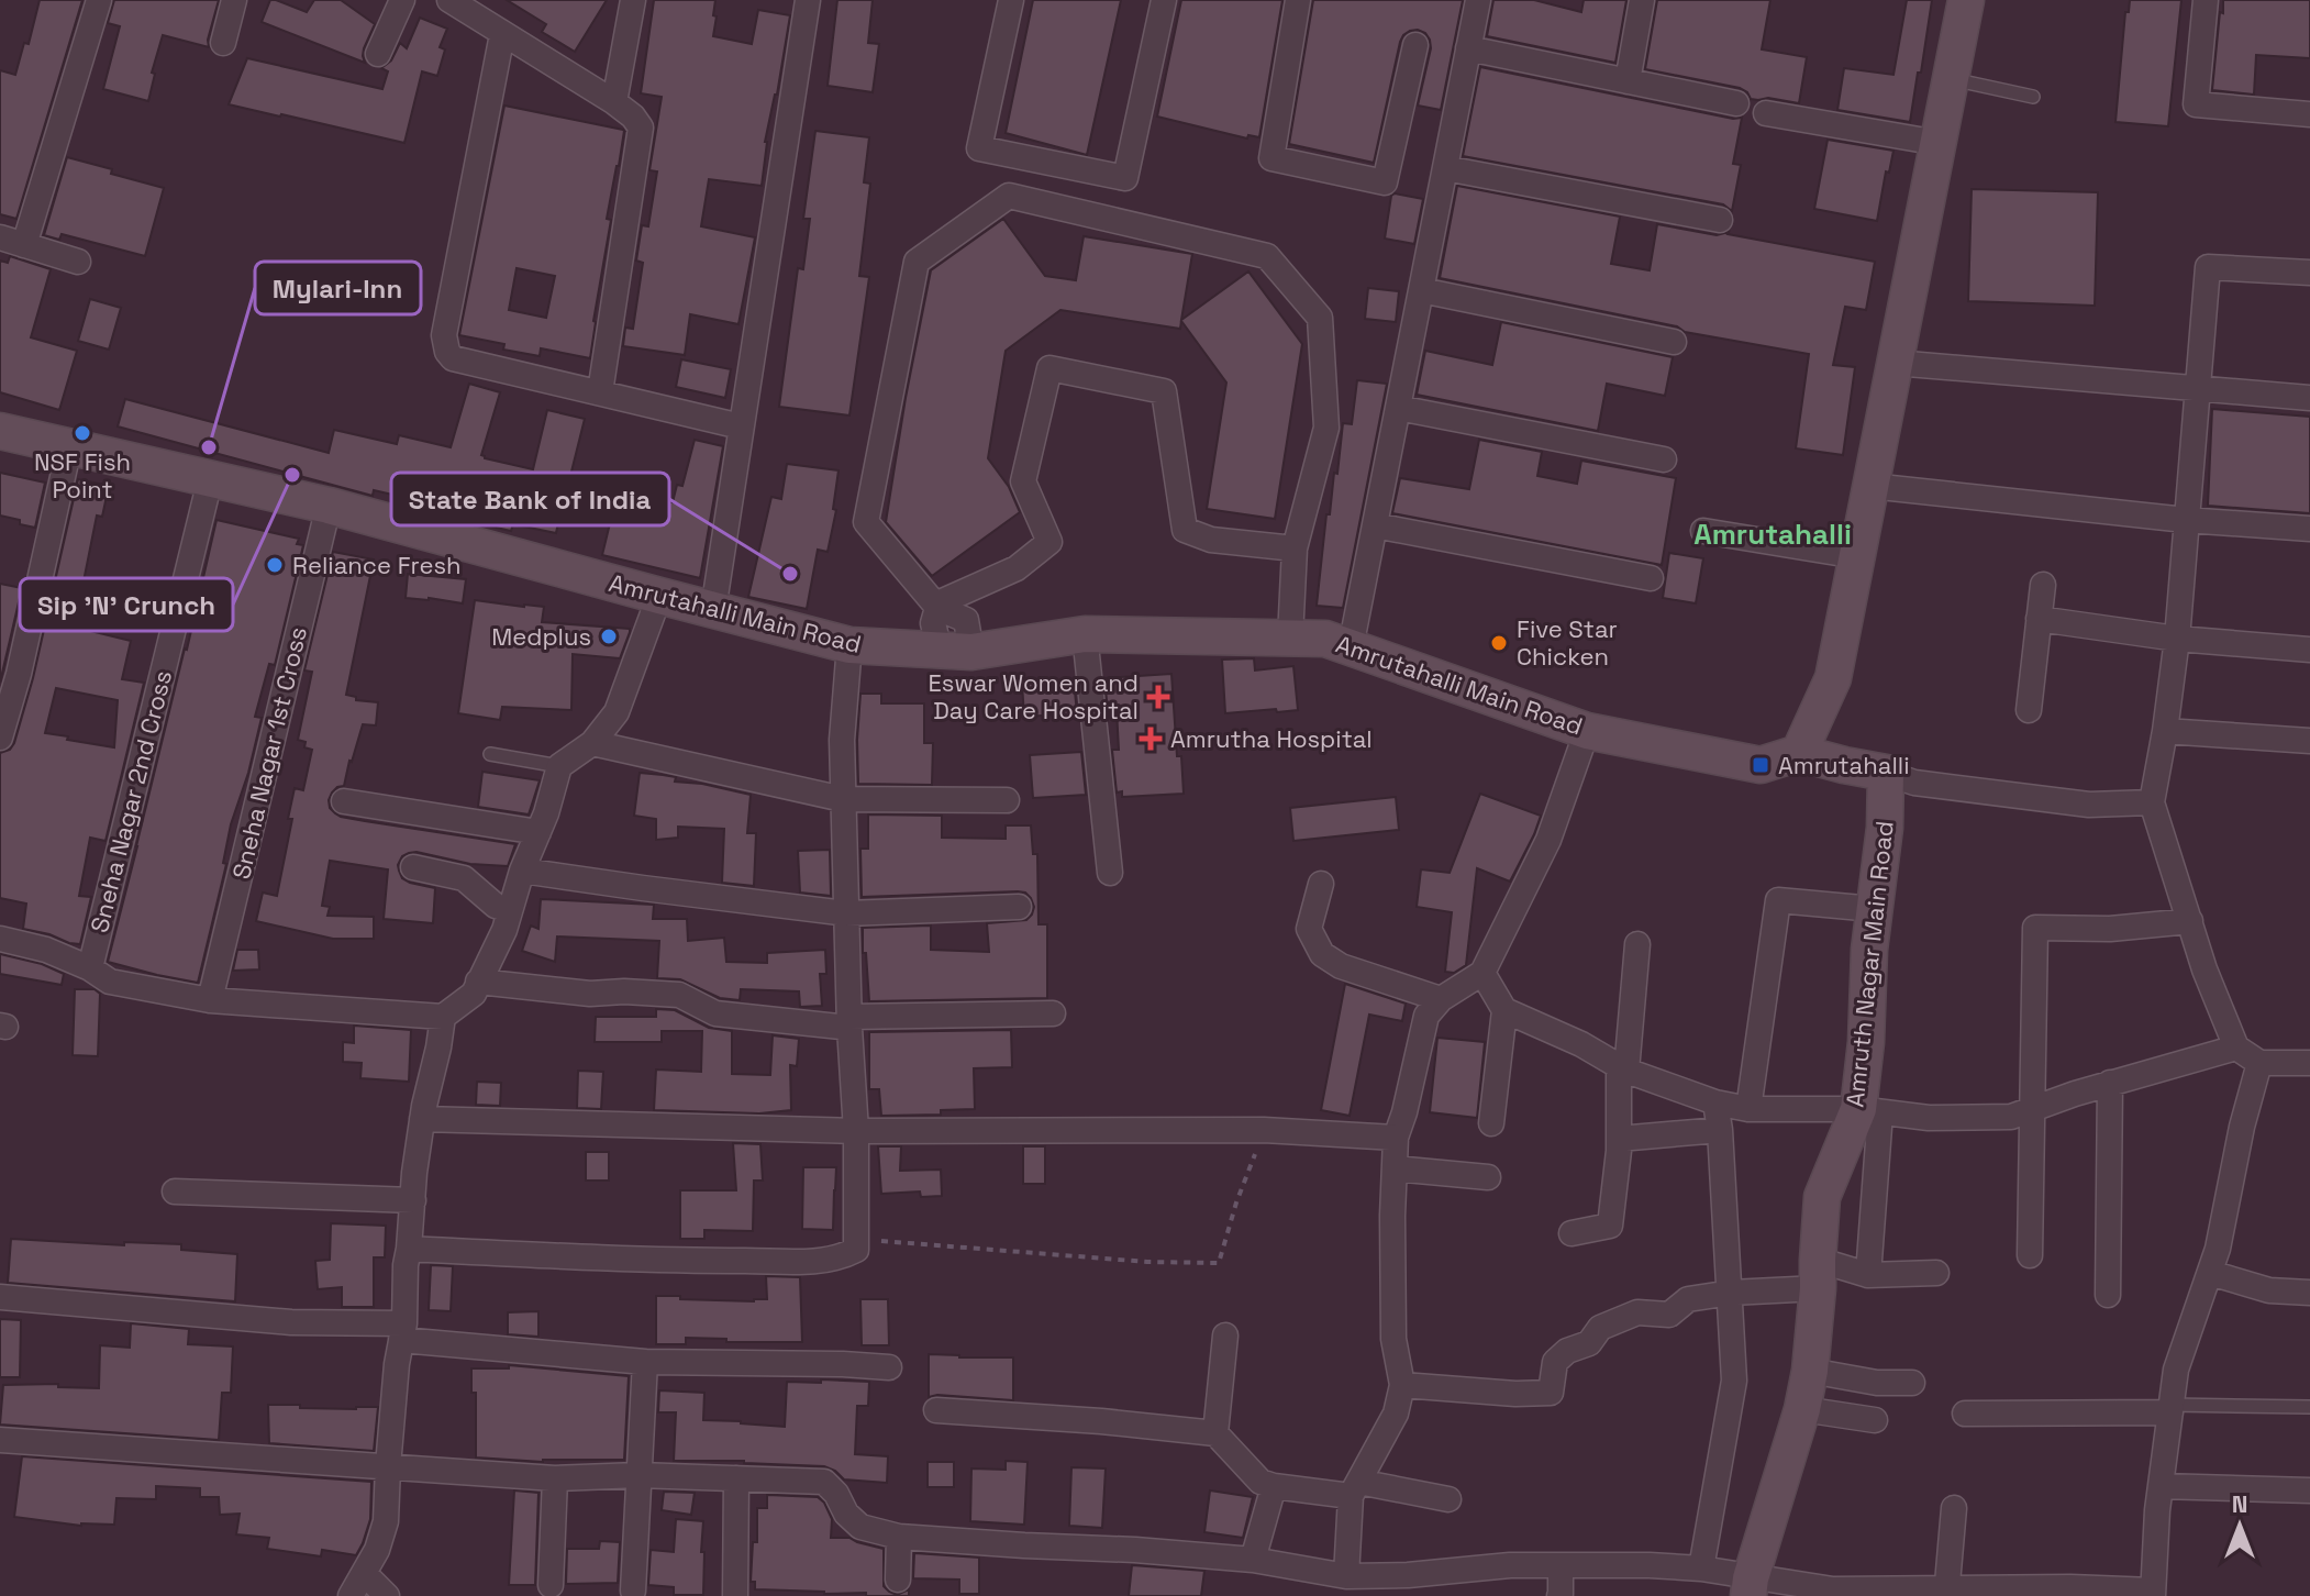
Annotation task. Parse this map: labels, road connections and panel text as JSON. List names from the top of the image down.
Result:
{
  "streets": {
    "street": [
      "Amrutahalli Main Road",
      "Sneha Nagar 1st Cross",
      "Sneha Nagar 2nd Cross",
      "Amruth Nagar Main Road"
    ]
  },
  "crossings": [
    ["Amrutahalli Main Road", "Sneha Nagar 1st Cross"],
    ["Amrutahalli Main Road", "Sneha Nagar 2nd Cross"]
  ],
  "districts": ["Amrutahalli"],
  "places": {
    "other": [
      "NSF Fish Point",
      "Mylari-Inn",
      "Sip 'N' Crunch",
      "Reliance Fresh",
      "State Bank of India",
      "Medplus",
      "Five Star Chicken"
    ],
    "health": ["Eswar Women and Day Care Hospital", "Amrutha Hospital"],
    "transit": ["Amrutahalli"]
  },
  "north": "top"
}
